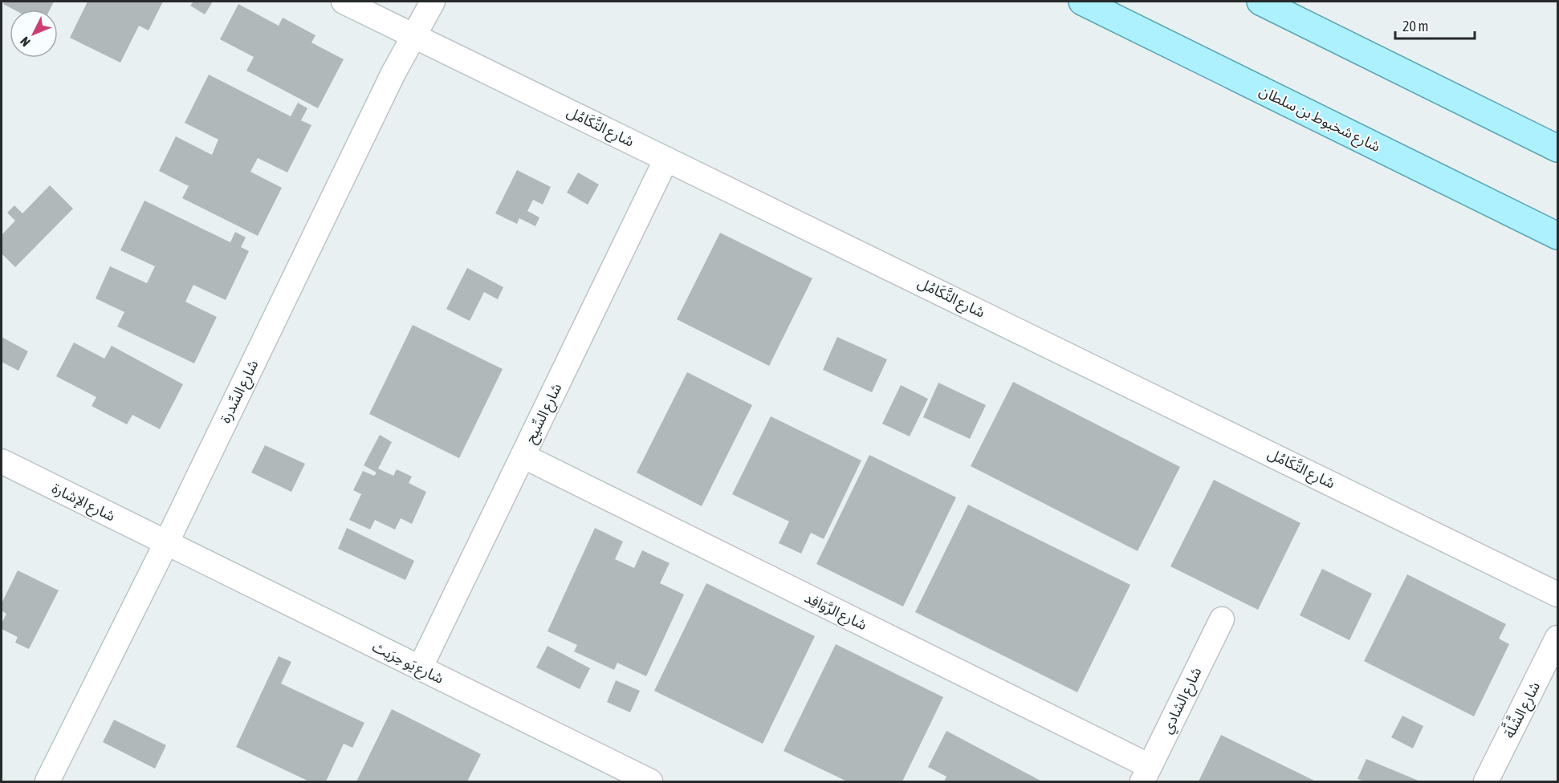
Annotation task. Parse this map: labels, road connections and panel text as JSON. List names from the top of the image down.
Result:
{
  "streets": {
    "main road": ["شارع شخبوط بن سلطان"],
    "street": [
      "شارع التَّكَامُل",
      "شارع السِّدرة",
      "شارع السِّيح",
      "شارع الإشارة",
      "شارع الرَّوَافِد",
      "شارع يَو حِرَيث",
      "شارع الشادي",
      "شارع الشَّلَّة"
    ]
  },
  "crossings": [
    ["شارع التَّكَامُل", "شارع السِّدرة"],
    ["شارع التَّكَامُل", "شارع السِّيح"],
    ["شارع السِّدرة", "شارع الإشارة"],
    ["شارع السِّدرة", "شارع يَو حِرَيث"],
    ["شارع السِّيح", "شارع الرَّوَافِد"],
    ["شارع السِّيح", "شارع يَو حِرَيث"],
    ["شارع الإشارة", "شارع يَو حِرَيث"],
    ["شارع الرَّوَافِد", "شارع الشادي"]
  ],
  "scale_bar": "20 m",
  "north": "bottom left"
}
